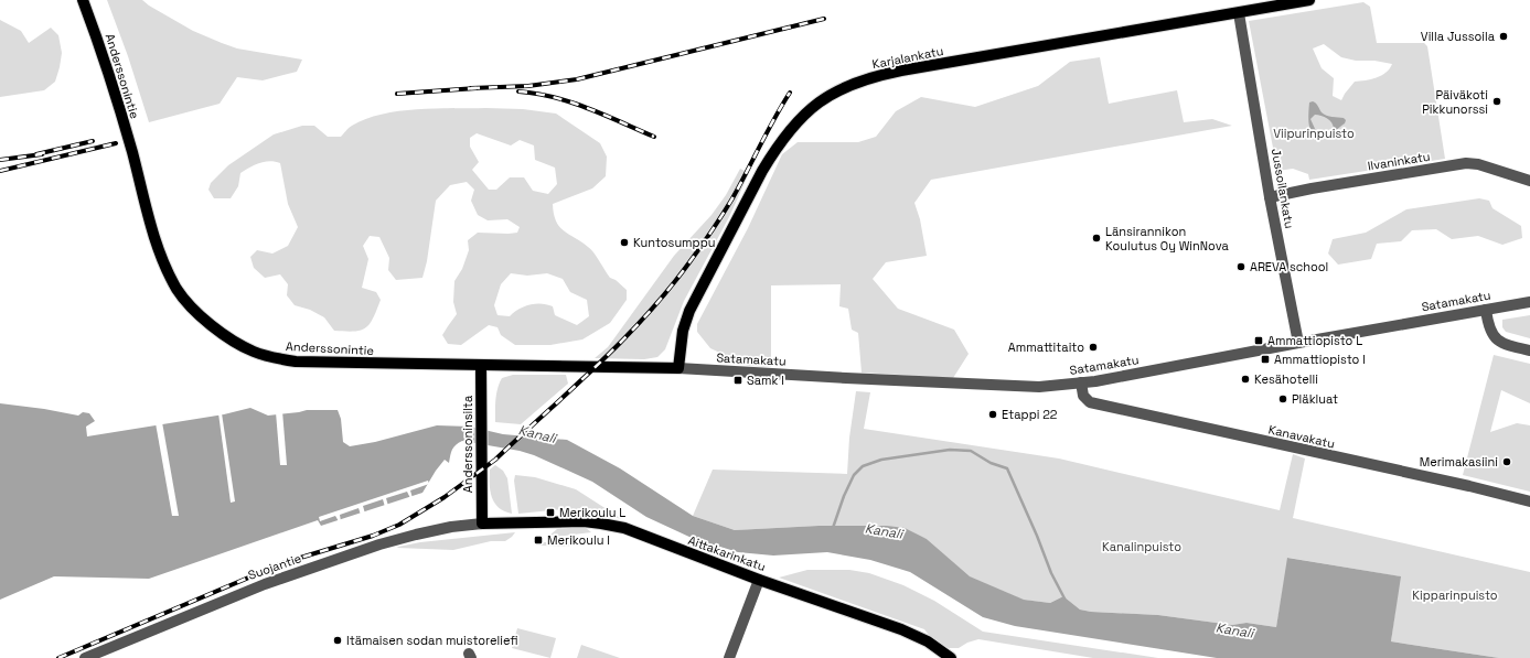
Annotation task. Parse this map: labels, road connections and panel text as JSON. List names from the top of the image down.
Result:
{
  "streets": {
    "main road": [
      "Karjalankatu",
      "Anderssonintie",
      "Anderssoninsilta",
      "Aittakarinkatu"
    ],
    "street": [
      "Ilvaninkatu",
      "Jussoilankatu",
      "Satamakatu",
      "Kanavakatu",
      "Suojantie"
    ]
  },
  "crossings": [
    ["Karjalankatu", "Anderssonintie"],
    ["Karjalankatu", "Jussoilankatu"],
    ["Karjalankatu", "Satamakatu"],
    ["Anderssonintie", "Satamakatu"],
    ["Anderssonintie", "Anderssoninsilta"],
    ["Ilvaninkatu", "Jussoilankatu"],
    ["Jussoilankatu", "Satamakatu"],
    ["Satamakatu", "Kanavakatu"],
    ["Anderssoninsilta", "Aittakarinkatu"],
    ["Anderssoninsilta", "Suojantie"],
    ["Aittakarinkatu", "Suojantie"]
  ],
  "water": ["Kanali"],
  "parks": ["Viipurinpuisto", "Kanalinpuisto", "Kipparinpuisto"],
  "places": {
    "other": [
      "Villa Jussoila",
      "Päiväkoti Pikkunorssi",
      "Länsirannikon Koulutus Oy WinNova",
      "Kuntosumppu",
      "AREVA school",
      "Ammattitaito",
      "Kesähotelli",
      "Pläkluat",
      "Etappi 22",
      "Merimakasiini",
      "Itämaisen sodan muistoreliefi"
    ],
    "transit": [
      "Ammattiopisto L",
      "Ammattiopisto I",
      "Samk I",
      "Merikoulu L",
      "Merikoulu I"
    ]
  }
}
